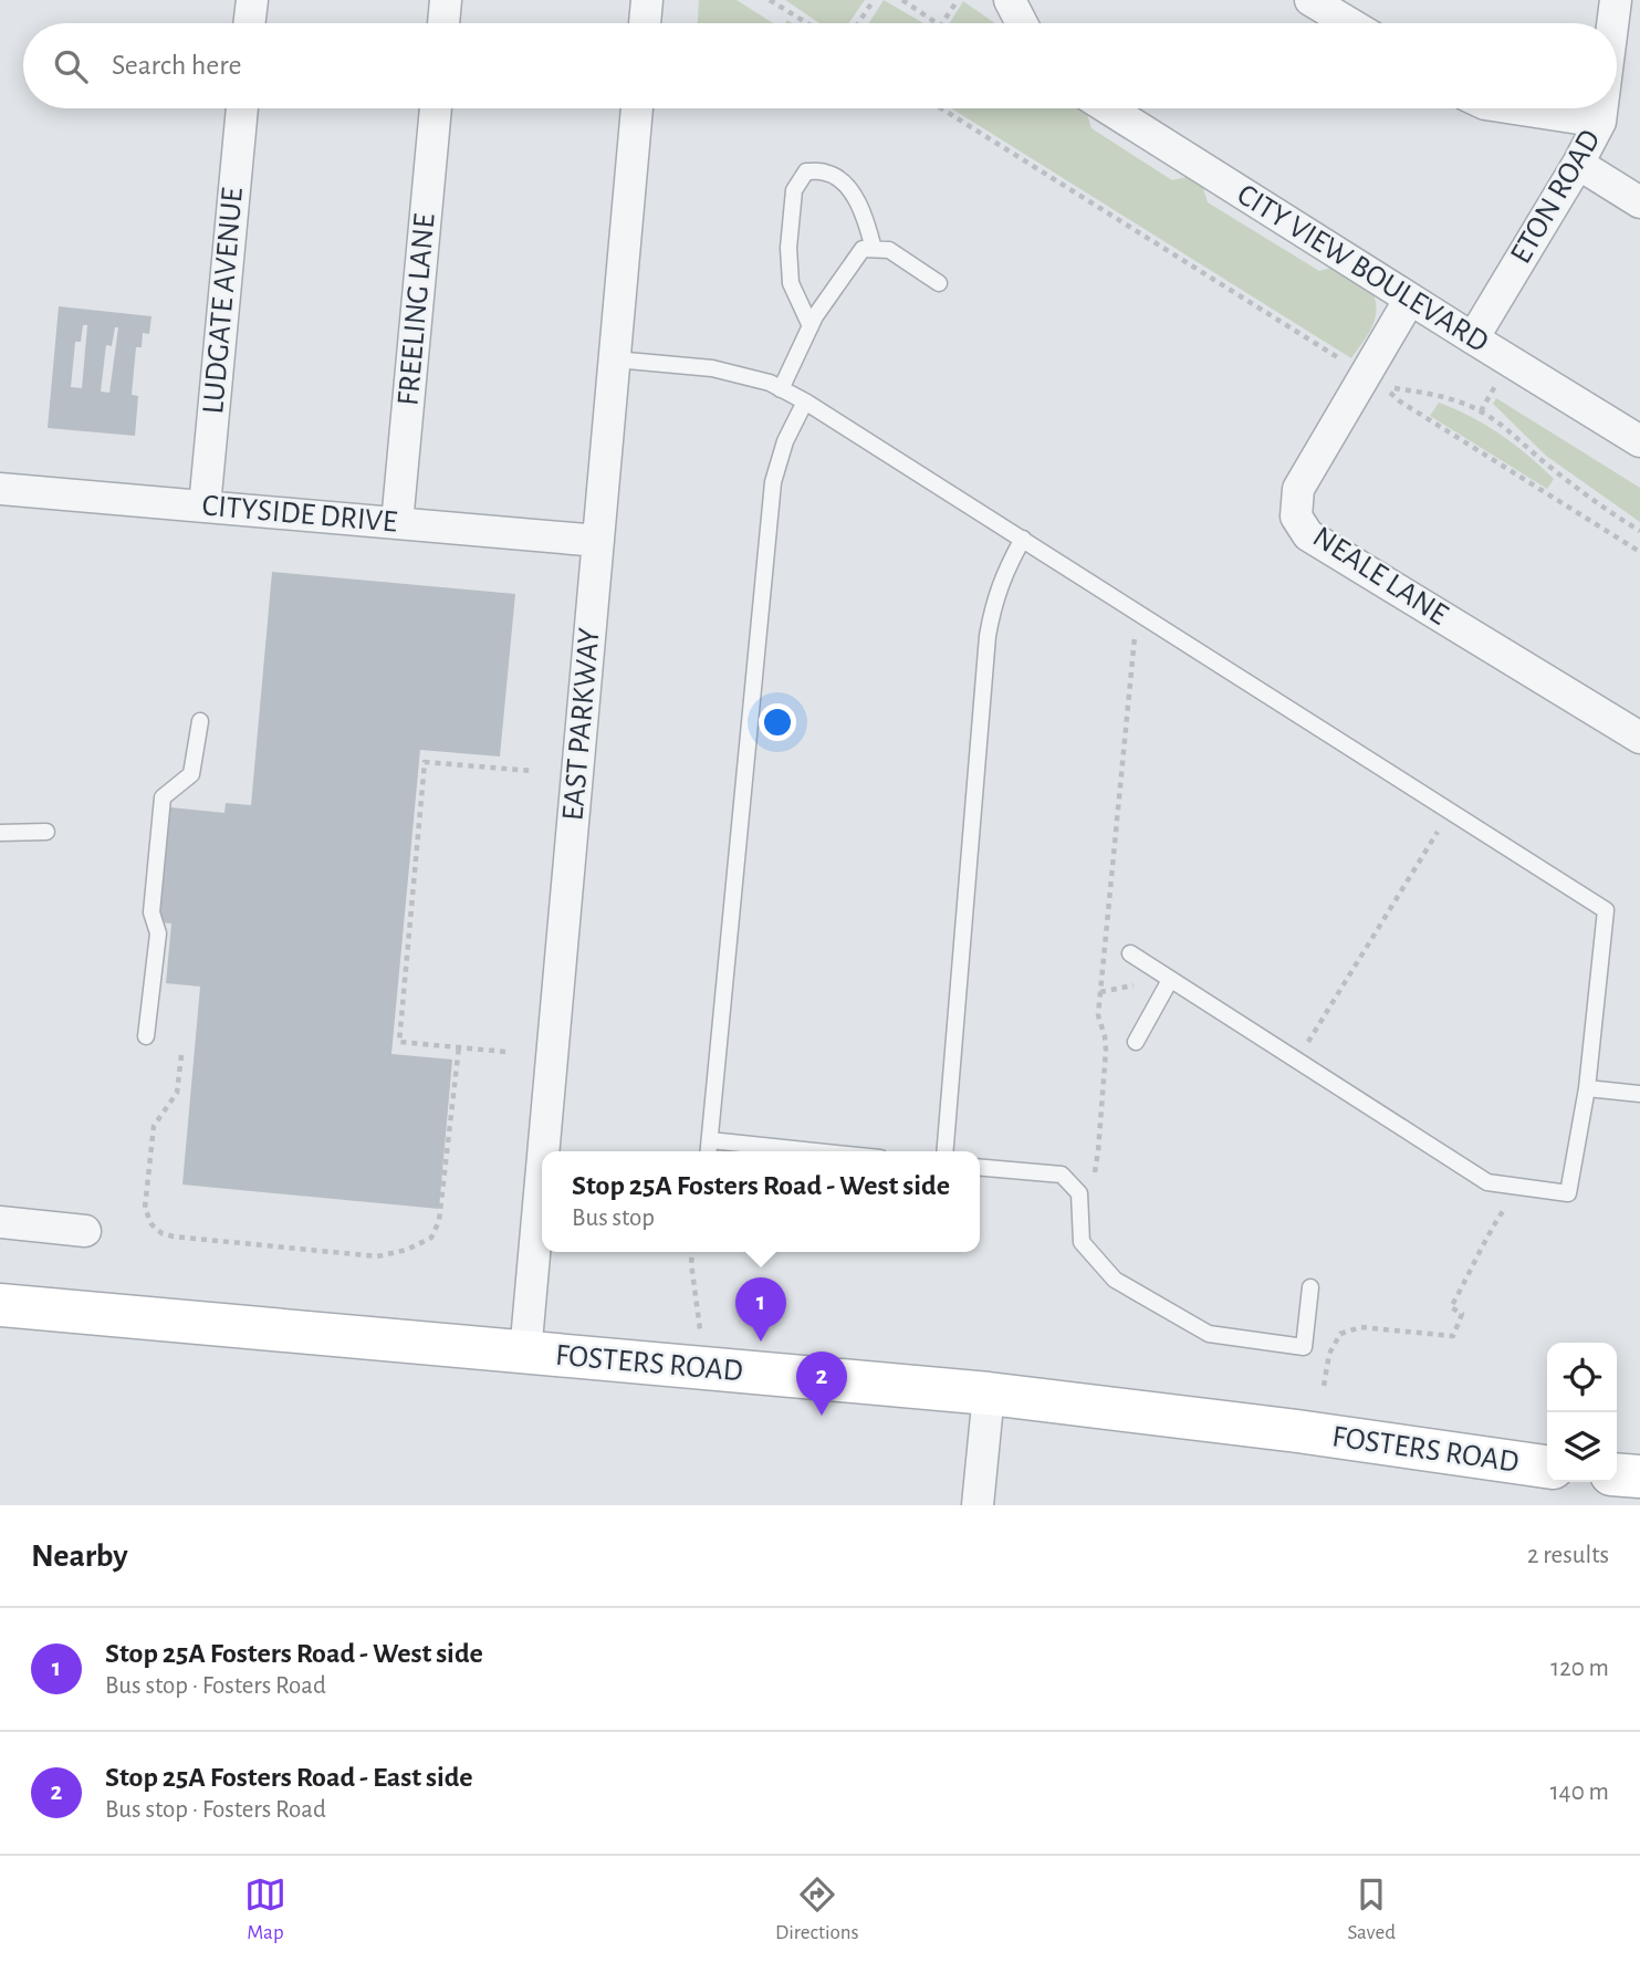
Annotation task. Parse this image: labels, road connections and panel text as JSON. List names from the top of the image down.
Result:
{
  "streets": {
    "main road": ["FOSTERS ROAD"],
    "street": [
      "ETON ROAD",
      "CITY VIEW BOULEVARD",
      "LUDGATE AVENUE",
      "FREELING LANE",
      "CITYSIDE DRIVE",
      "NEALE LANE",
      "EAST PARKWAY"
    ]
  },
  "crossings": [
    ["ETON ROAD", "CITY VIEW BOULEVARD"],
    ["CITY VIEW BOULEVARD", "NEALE LANE"],
    ["LUDGATE AVENUE", "CITYSIDE DRIVE"],
    ["FREELING LANE", "CITYSIDE DRIVE"],
    ["CITYSIDE DRIVE", "EAST PARKWAY"],
    ["EAST PARKWAY", "FOSTERS ROAD"]
  ],
  "page": {
    "search": "Search here",
    "popup": ["Stop 25A Fosters Road - West side", "Bus stop"],
    "pins": ["1", "2"],
    "heading": ["Nearby", "2 results"],
    "list": [
      {
        "mark": "1",
        "name": "Stop 25A Fosters Road - West side",
        "note": "Bus stop · Fosters Road",
        "value": "120 m"
      },
      {
        "mark": "2",
        "name": "Stop 25A Fosters Road - East side",
        "note": "Bus stop · Fosters Road",
        "value": "140 m"
      }
    ],
    "nav": ["Map", "Directions", "Saved"]
  }
}
